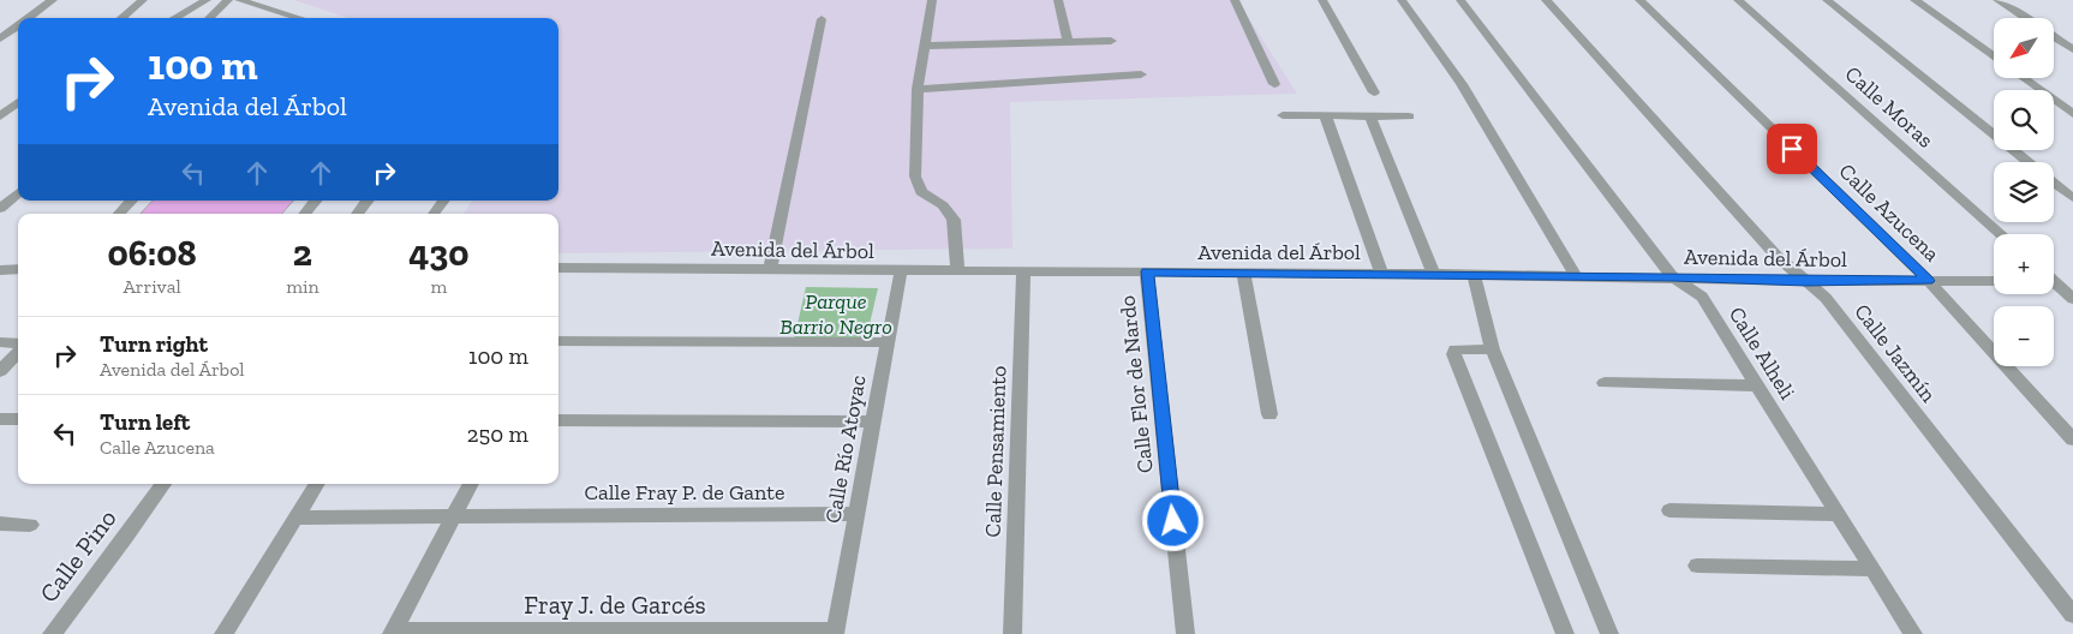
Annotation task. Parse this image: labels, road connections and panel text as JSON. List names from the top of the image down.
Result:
{
  "streets": {
    "street": [
      "Calle Moras",
      "Calle Azucena",
      "Avenida del Árbol",
      "Calle Alheli",
      "Calle Jazmín",
      "Calle Flor de Nardo",
      "Calle Río Atoyac",
      "Calle Pensamiento",
      "Calle Fray P. de Gante",
      "Calle Pino",
      "Fray J. de Garcés"
    ]
  },
  "crossings": [
    ["Calle Azucena", "Avenida del Árbol"],
    ["Avenida del Árbol", "Calle Alheli"],
    ["Avenida del Árbol", "Calle Jazmín"],
    ["Avenida del Árbol", "Calle Flor de Nardo"],
    ["Avenida del Árbol", "Calle Río Atoyac"],
    ["Avenida del Árbol", "Calle Pensamiento"],
    ["Calle Río Atoyac", "Calle Fray P. de Gante"],
    ["Calle Río Atoyac", "Fray J. de Garcés"]
  ],
  "parks": ["Parque Barrio Negro"],
  "north": "bottom left",
  "page": {
    "map_buttons": ["+", "−"],
    "turn": ["100 m", "Avenida del Árbol"],
    "eta": [
      "06:08",
      "Arrival",
      "2",
      "min",
      "430",
      "m"
    ],
    "list": [
      {
        "name": "Turn right",
        "note": "Avenida del Árbol",
        "value": "100 m"
      },
      {
        "name": "Turn left",
        "note": "Calle Azucena",
        "value": "250 m"
      }
    ]
  }
}
